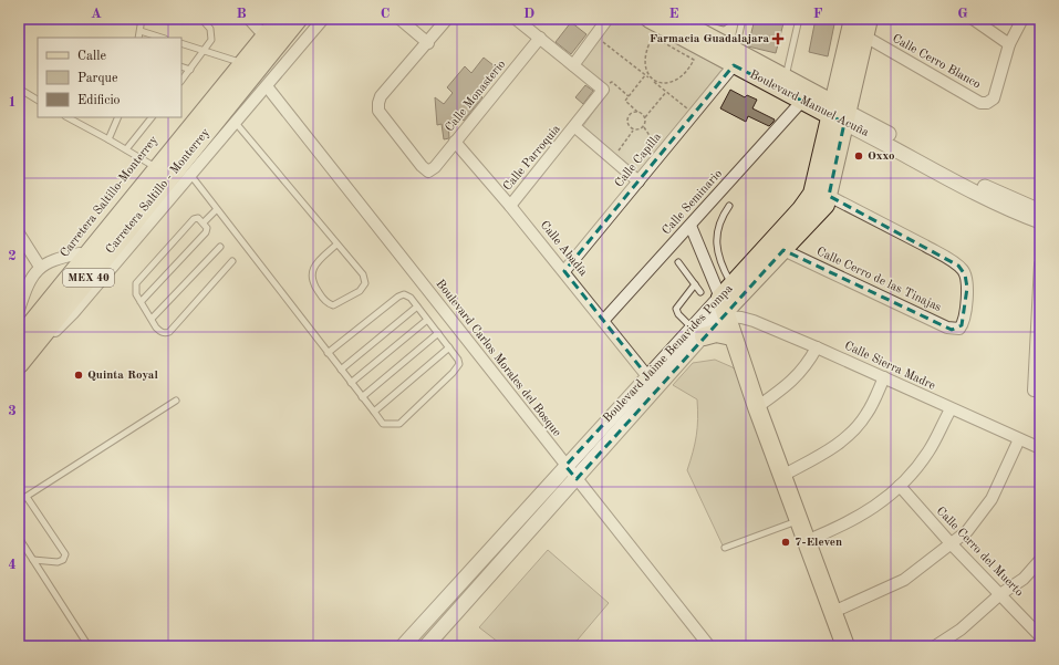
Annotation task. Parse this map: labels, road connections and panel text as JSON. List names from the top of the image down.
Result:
{
  "streets": {
    "highway": ["Carretera Saltillo - Monterrey", "MEX 40"],
    "main road": ["Boulevard Manuel Acuña", "Boulevard Jaime Benavides Pompa"],
    "street": [
      "Calle Cerro Blanco",
      "Calle Monasterio",
      "Calle Parroquia",
      "Calle Capilla",
      "Carretera Saltillo-Monterrey",
      "Calle Seminario",
      "Calle Abadía",
      "Calle Cerro de las Tinajas",
      "Boulevard Carlos Morales del Bosque",
      "Calle Sierra Madre",
      "Calle Cerro del Muerto"
    ]
  },
  "crossings": [
    ["Calle Cerro Blanco", "Boulevard Jaime Benavides Pompa"],
    ["Calle Monasterio", "Calle Abadía"],
    ["Boulevard Manuel Acuña", "Calle Capilla"],
    ["Boulevard Manuel Acuña", "Calle Seminario"],
    ["Boulevard Manuel Acuña", "Boulevard Jaime Benavides Pompa"],
    ["Calle Parroquia", "Calle Abadía"],
    ["Calle Capilla", "Calle Abadía"],
    ["Carretera Saltillo - Monterrey", "Carretera Saltillo-Monterrey"],
    ["Calle Seminario", "Calle Abadía"],
    ["Calle Abadía", "Boulevard Jaime Benavides Pompa"],
    ["Calle Cerro de las Tinajas", "Boulevard Jaime Benavides Pompa"],
    ["Boulevard Jaime Benavides Pompa", "Boulevard Carlos Morales del Bosque"],
    ["Boulevard Jaime Benavides Pompa", "Calle Sierra Madre"]
  ],
  "places": {
    "health": ["Farmacia Guadalajara"],
    "other": ["Oxxo", "Quinta Royal", "7-Eleven"]
  },
  "legend": ["Calle", "Parque", "Edificio"],
  "grid": {
    "columns": [
      "A",
      "B",
      "C",
      "D",
      "E",
      "F",
      "G"
    ],
    "rows": [
      "1",
      "2",
      "3",
      "4"
    ]
  }
}
